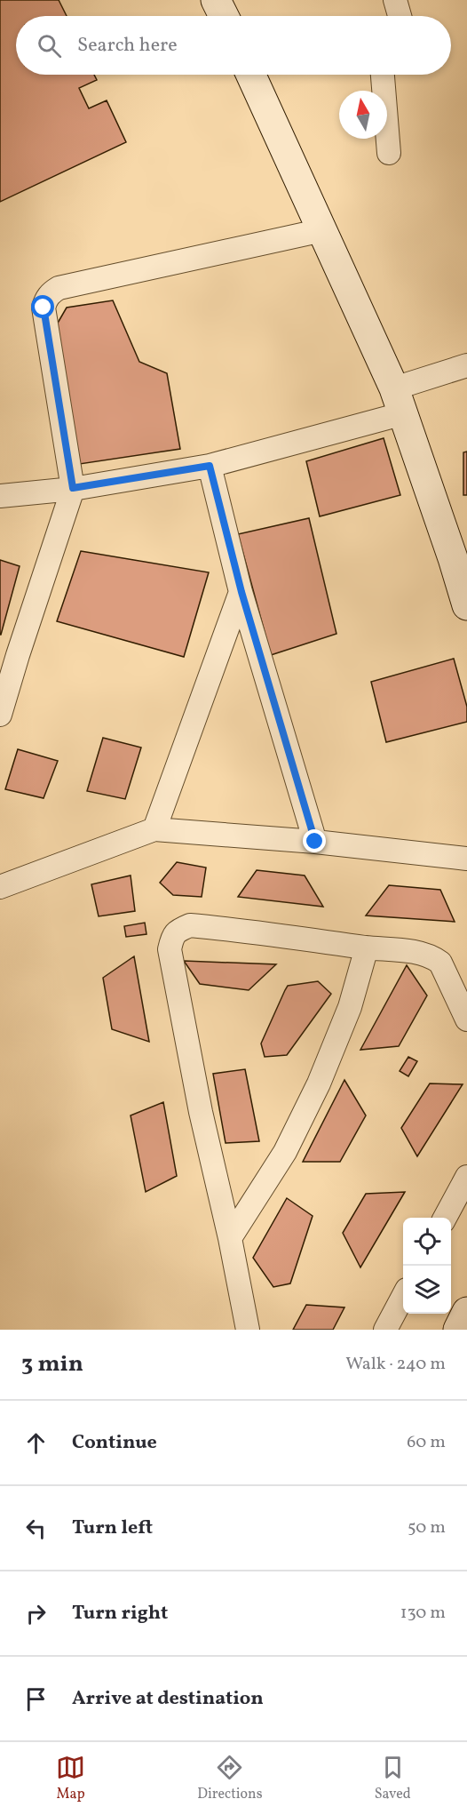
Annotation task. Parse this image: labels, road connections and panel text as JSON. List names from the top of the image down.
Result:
{
  "north": "top",
  "page": {
    "search": "Search here",
    "heading": ["3 min", "Walk · 240 m"],
    "list": [
      ["Continue", "60 m"],
      ["Turn left", "50 m"],
      ["Turn right", "130 m"],
      "Arrive at destination"
    ],
    "nav": ["Map", "Directions", "Saved"]
  }
}
